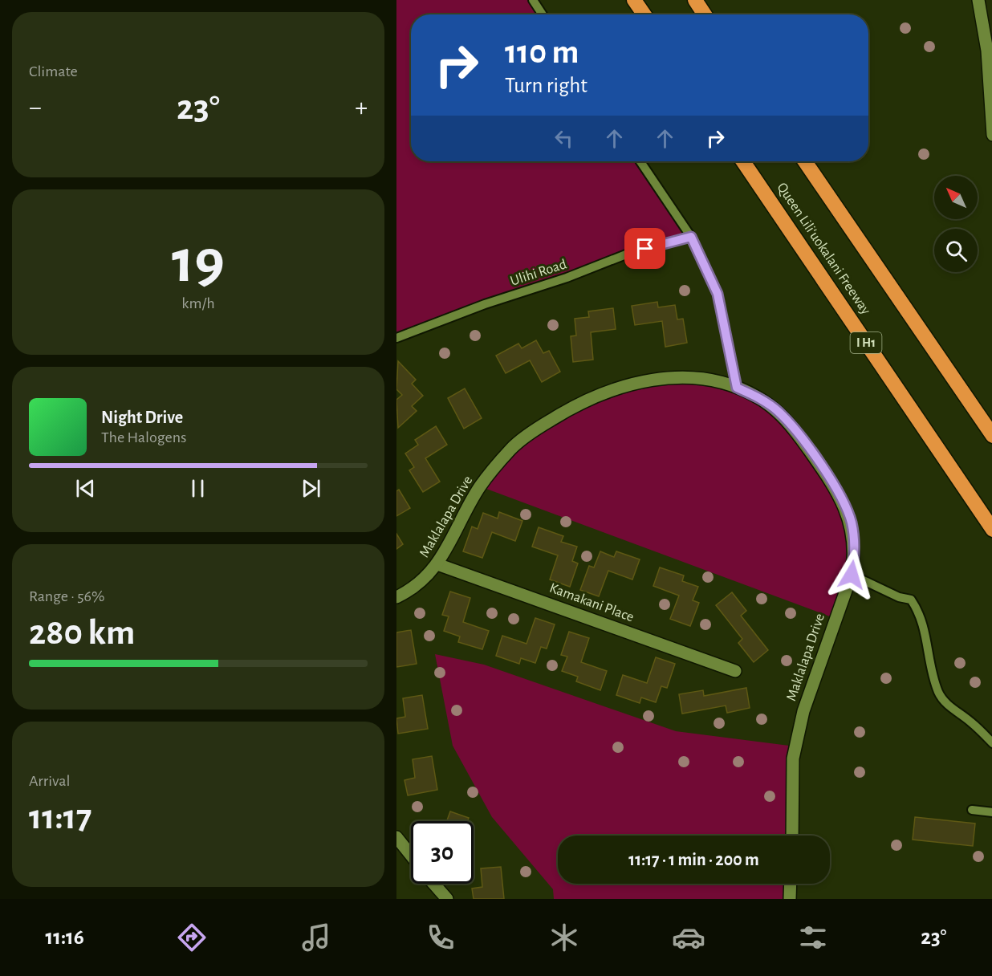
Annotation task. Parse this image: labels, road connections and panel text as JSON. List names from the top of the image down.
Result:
{
  "streets": {
    "highway": ["Queen Liliʻuokalani Freeway", "I H1"],
    "street": ["Maklalapa Drive", "Kamakani Place"],
    "lane": ["Ulihi Road"]
  },
  "crossings": [
    ["Maklalapa Drive", "Kamakani Place"]
  ],
  "north": "top left",
  "page": {
    "tile": [
      "Climate",
      ["19", "km/h"],
      ["Range · 56%", "280 km"],
      ["Arrival", "11:17"]
    ],
    "turn": ["110 m", "Turn right"],
    "heat": ["−", "23°", "+"],
    "song": ["Night Drive", "The Halogens"],
    "limit": "30",
    "trip": "11:17 · 1 min · 200 m",
    "tabs": ["11:16", "23°"]
  }
}
